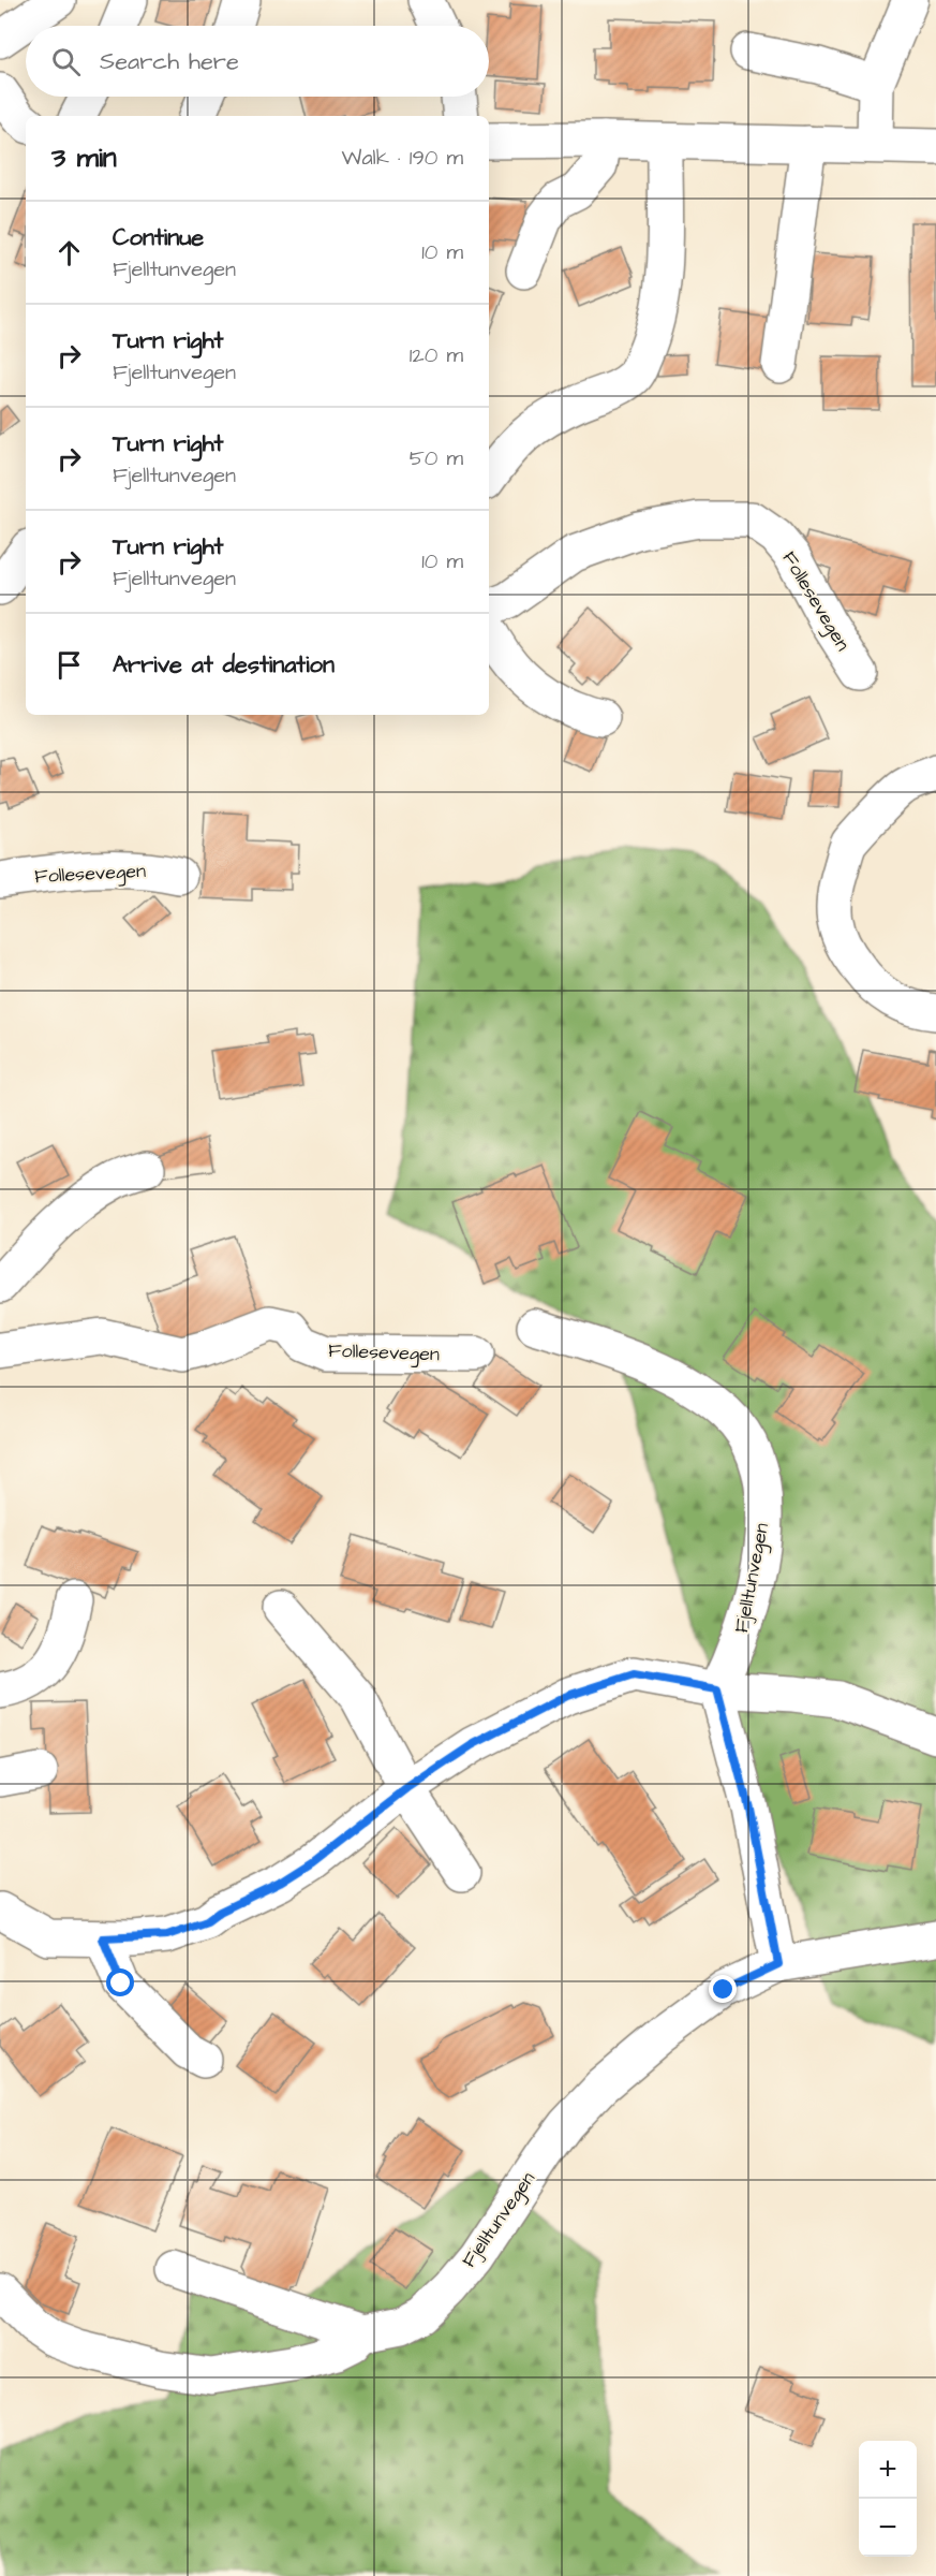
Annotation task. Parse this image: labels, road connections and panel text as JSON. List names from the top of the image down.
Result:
{
  "streets": {
    "main road": ["Follesevegen", "Fjelltunvegen"]
  },
  "page": {
    "search": "Search here",
    "heading": ["3 min", "Walk · 190 m"],
    "list": [
      ["Continue", "Fjelltunvegen", "10 m"],
      ["Turn right", "Fjelltunvegen", "120 m"],
      ["Turn right", "Fjelltunvegen", "50 m"],
      ["Turn right", "Fjelltunvegen", "10 m"],
      "Arrive at destination"
    ],
    "map_buttons": ["+", "−"]
  }
}
